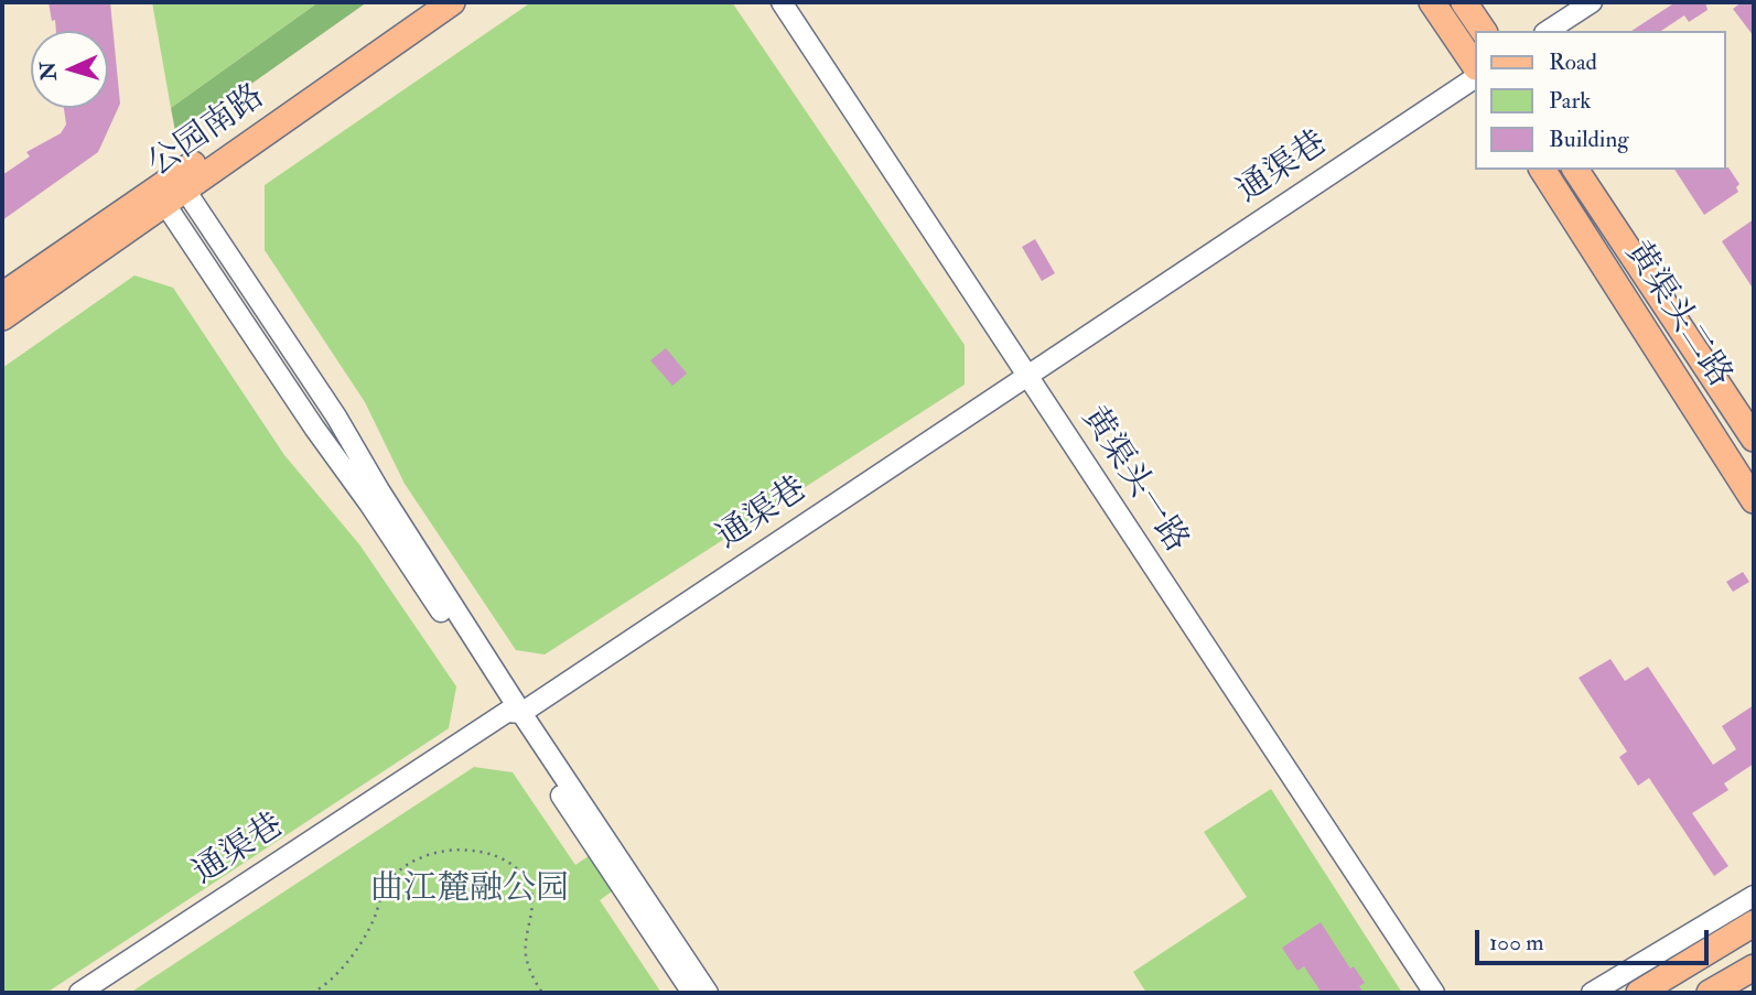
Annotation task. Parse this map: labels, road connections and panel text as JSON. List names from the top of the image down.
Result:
{
  "streets": {
    "main road": ["公园南路", "黄渠头二路"],
    "street": ["通渠巷", "黄渠头一路"]
  },
  "crossings": [
    ["通渠巷", "黄渠头一路"]
  ],
  "parks": ["曲江麓融公园"],
  "legend": ["Road", "Park", "Building"],
  "scale_bar": "100 m",
  "north": "left"
}
